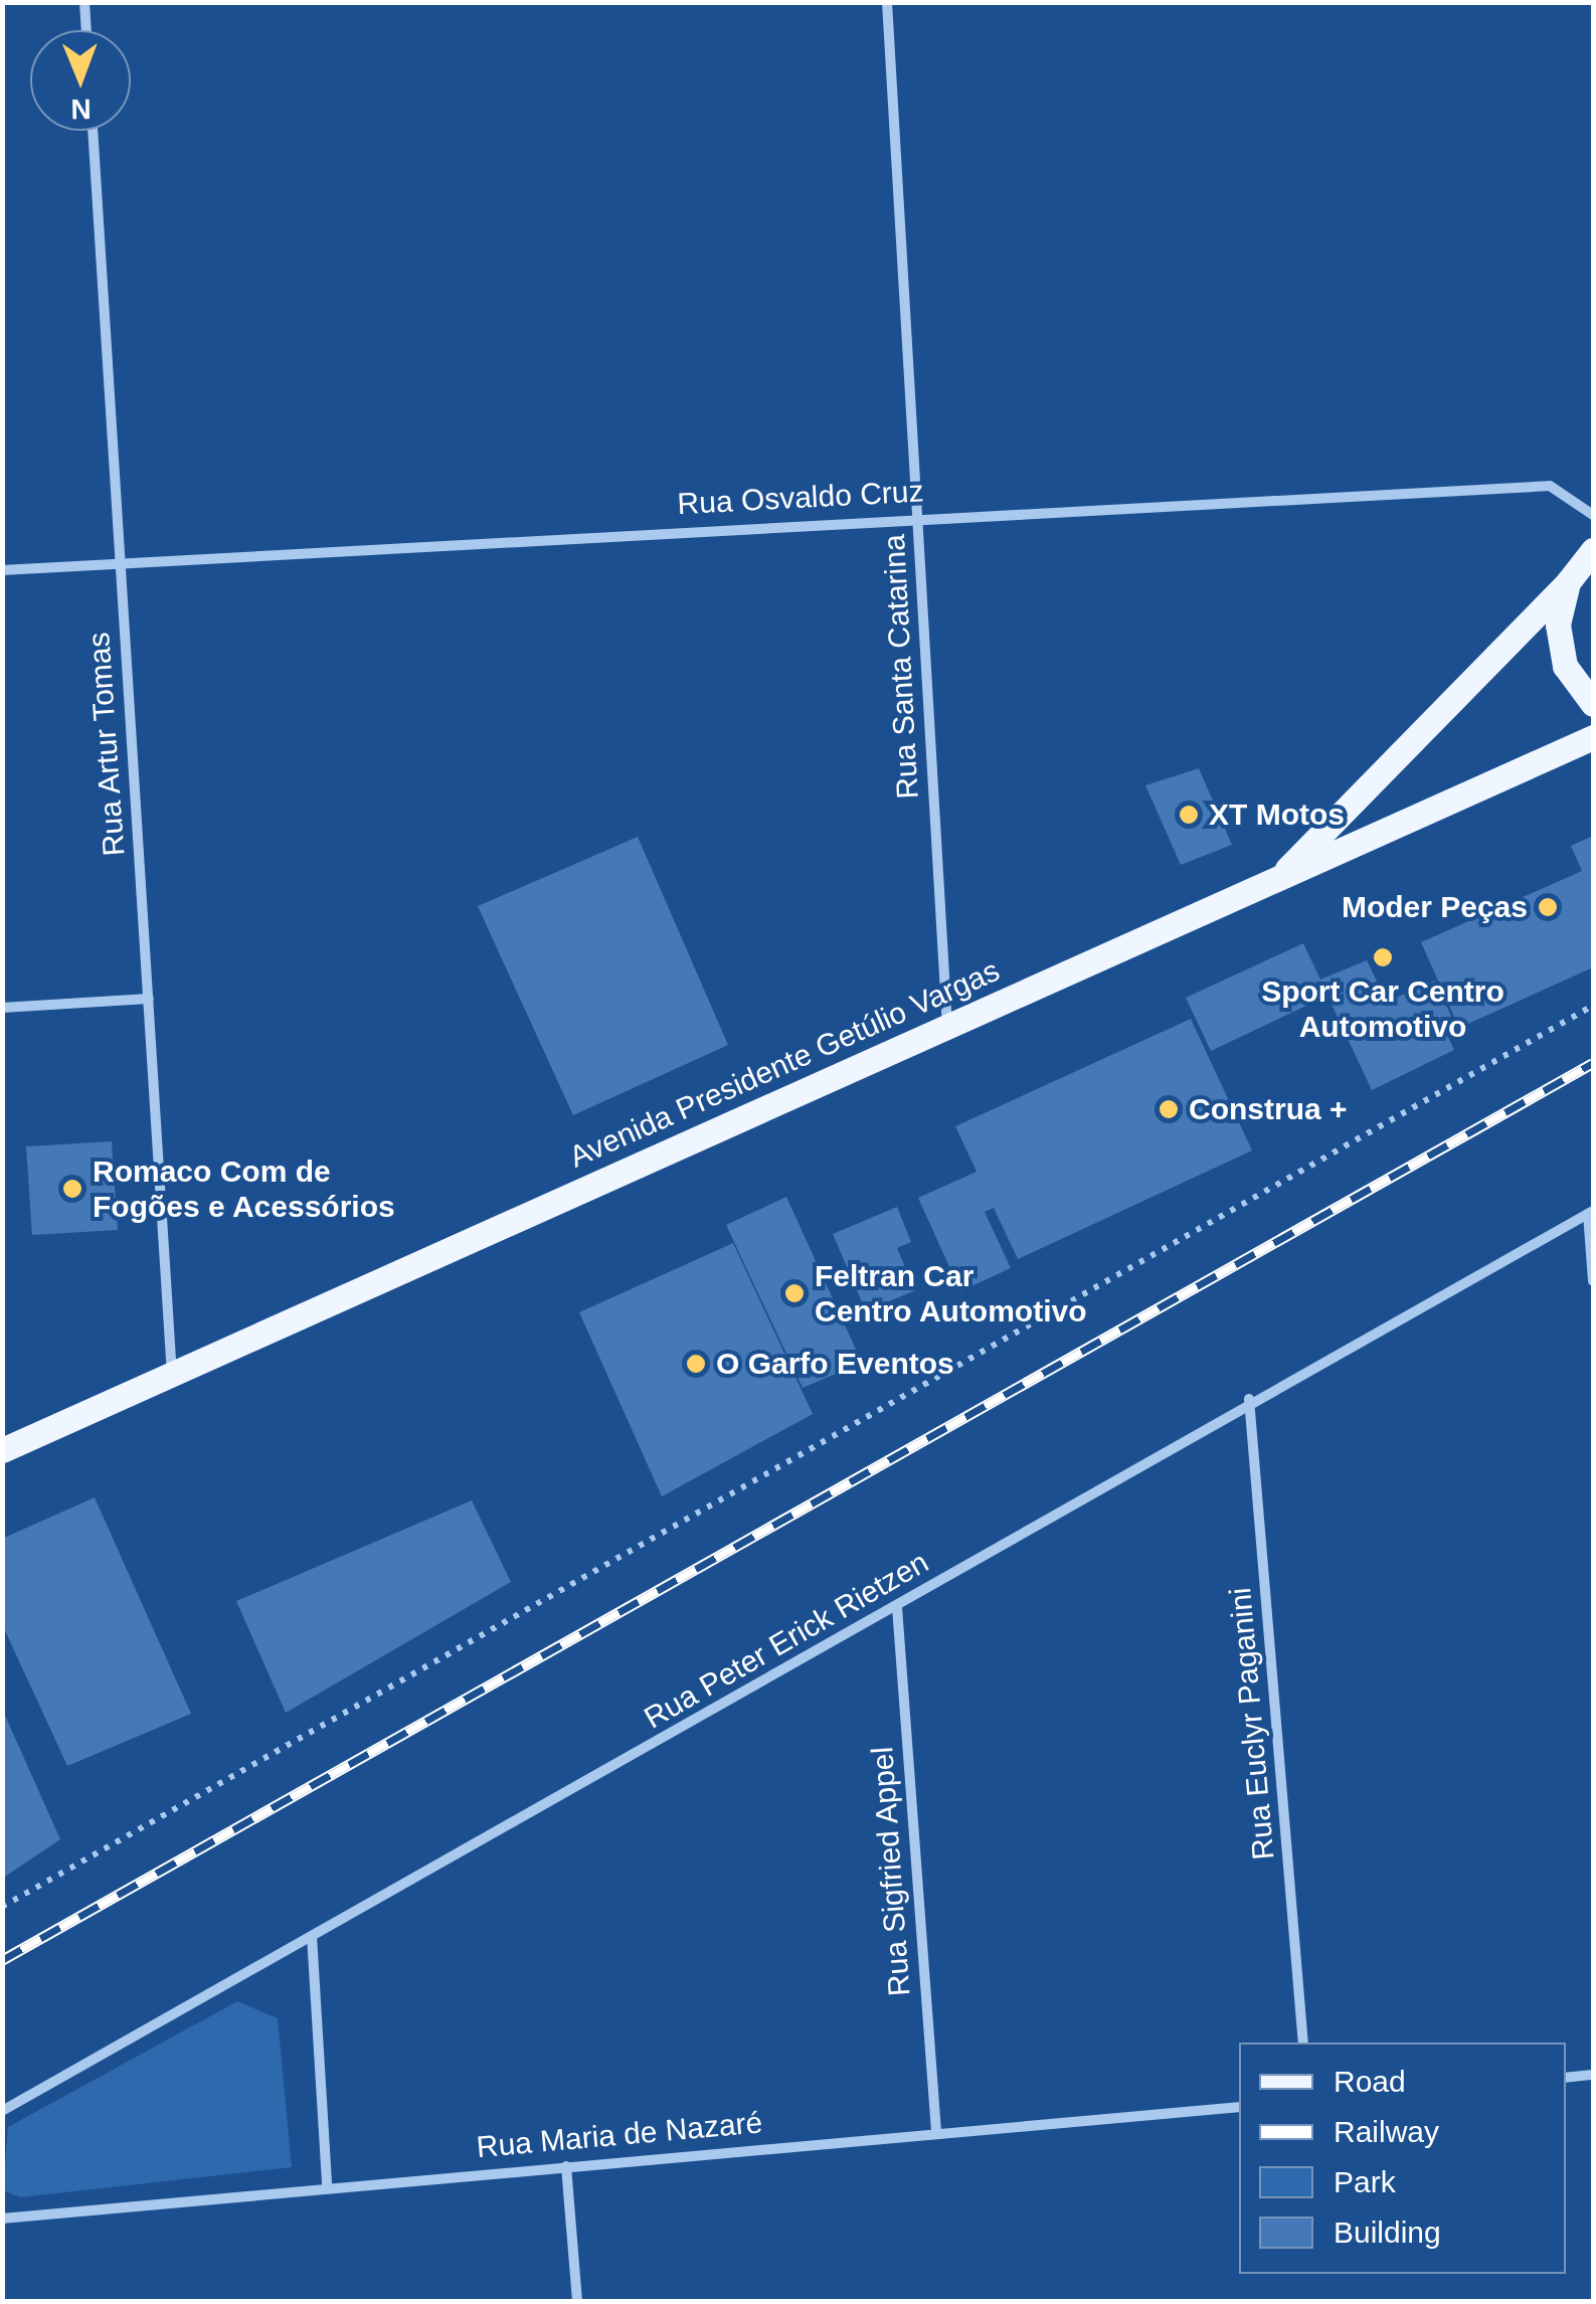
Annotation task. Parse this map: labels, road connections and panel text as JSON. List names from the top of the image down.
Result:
{
  "streets": {
    "main road": ["Avenida Presidente Getúlio Vargas"],
    "street": [
      "Rua Osvaldo Cruz",
      "Rua Santa Catarina",
      "Rua Artur Tomas",
      "Rua Peter Erick Rietzen",
      "Rua Euclyr Paganini",
      "Rua Sigfried Appel",
      "Rua Maria de Nazaré"
    ]
  },
  "crossings": [
    ["Rua Osvaldo Cruz", "Rua Santa Catarina"],
    ["Rua Osvaldo Cruz", "Rua Artur Tomas"],
    ["Rua Santa Catarina", "Avenida Presidente Getúlio Vargas"],
    ["Rua Artur Tomas", "Avenida Presidente Getúlio Vargas"],
    ["Rua Peter Erick Rietzen", "Rua Euclyr Paganini"],
    ["Rua Peter Erick Rietzen", "Rua Sigfried Appel"],
    ["Rua Sigfried Appel", "Rua Maria de Nazaré"]
  ],
  "places": [
    "XT Motos",
    "Moder Peças",
    "Sport Car Centro Automotivo",
    "Construa +",
    "Romaco Com de Fogões e Acessórios",
    "Feltran Car Centro Automotivo",
    "O Garfo Eventos"
  ],
  "legend": [
    "Road",
    "Railway",
    "Park",
    "Building"
  ],
  "north": "bottom"
}
